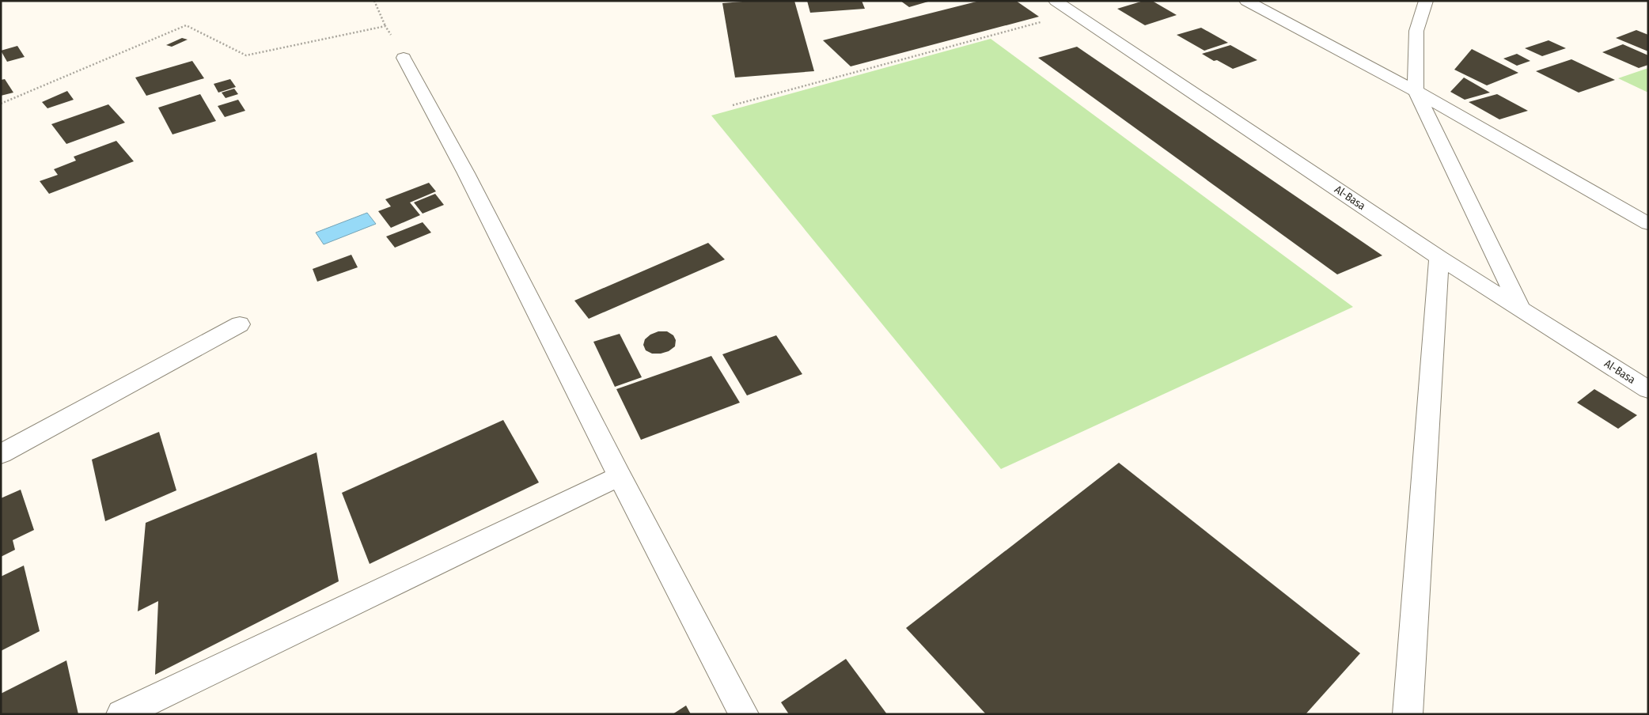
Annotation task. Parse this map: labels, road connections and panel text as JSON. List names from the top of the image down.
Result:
{
  "streets": {
    "street": ["Al-Basa"]
  }
}
